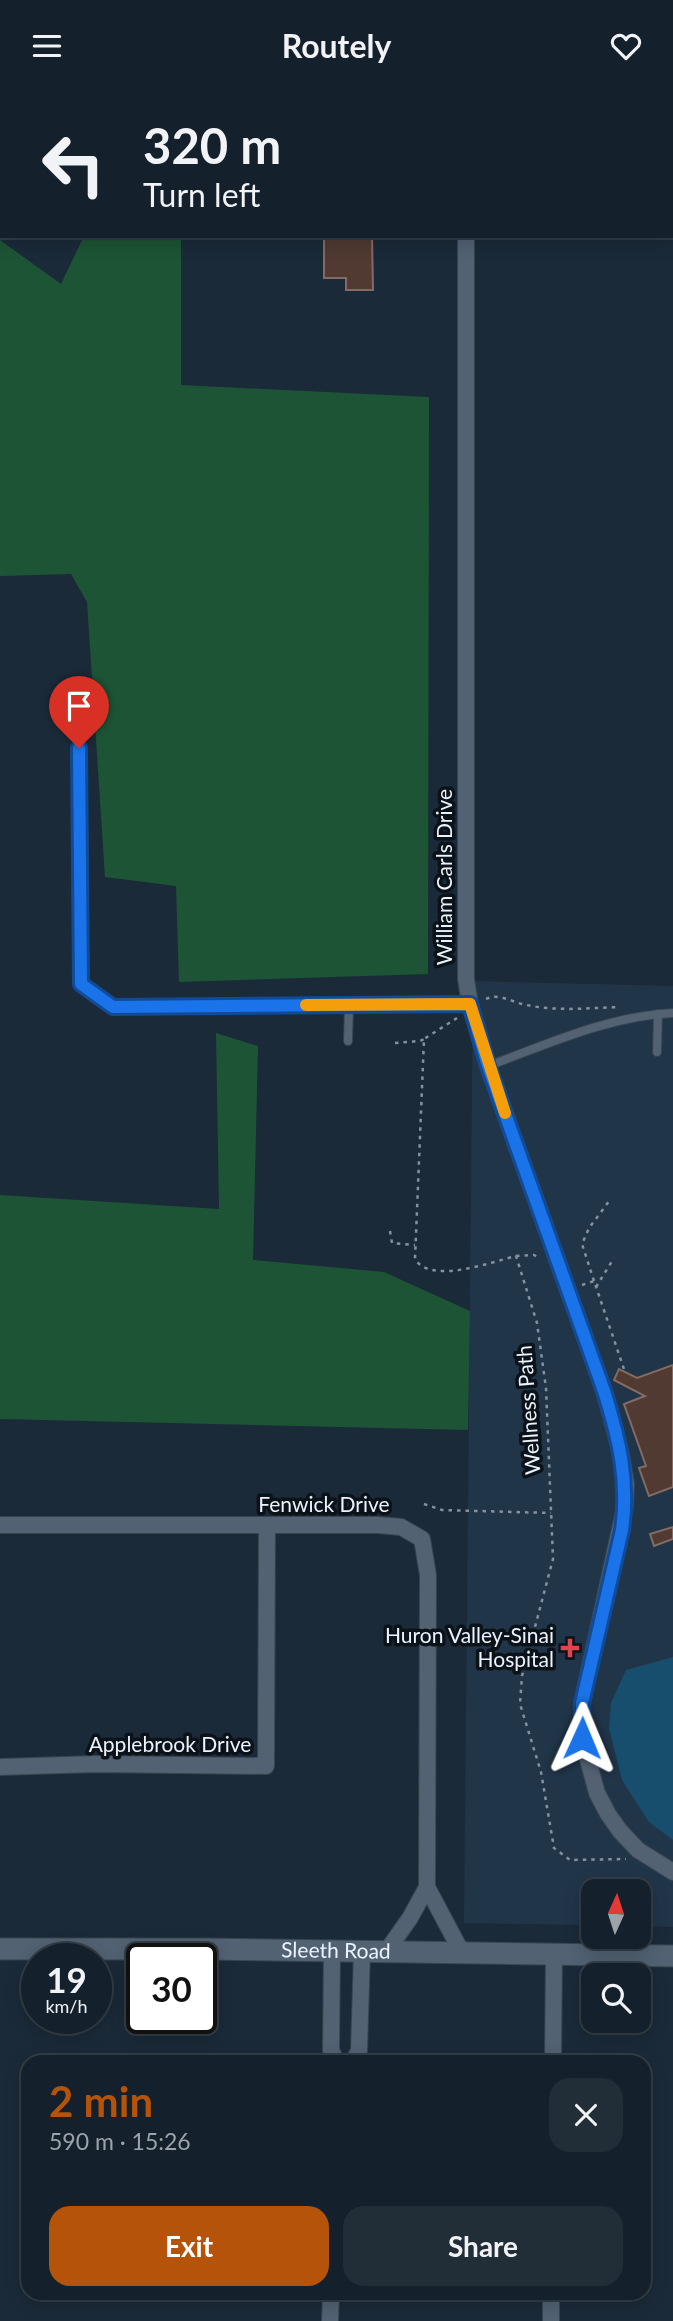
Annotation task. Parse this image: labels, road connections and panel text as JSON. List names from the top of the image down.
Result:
{
  "streets": {
    "street": [
      "William Carls Drive",
      "Fenwick Drive",
      "Applebrook Drive",
      "Sleeth Road"
    ],
    "path": ["Wellness Path"]
  },
  "crossings": [
    ["Fenwick Drive", "Applebrook Drive"],
    ["Fenwick Drive", "Sleeth Road"]
  ],
  "places": {
    "health": ["Huron Valley-Sinai Hospital"]
  },
  "north": "top",
  "page": {
    "header": "Routely",
    "turn": ["320 m", "Turn left"],
    "speed": "19 km/h",
    "limit": "30",
    "heading": ["2 min", "590 m · 15:26"],
    "buttons": ["Exit", "Share"]
  }
}
